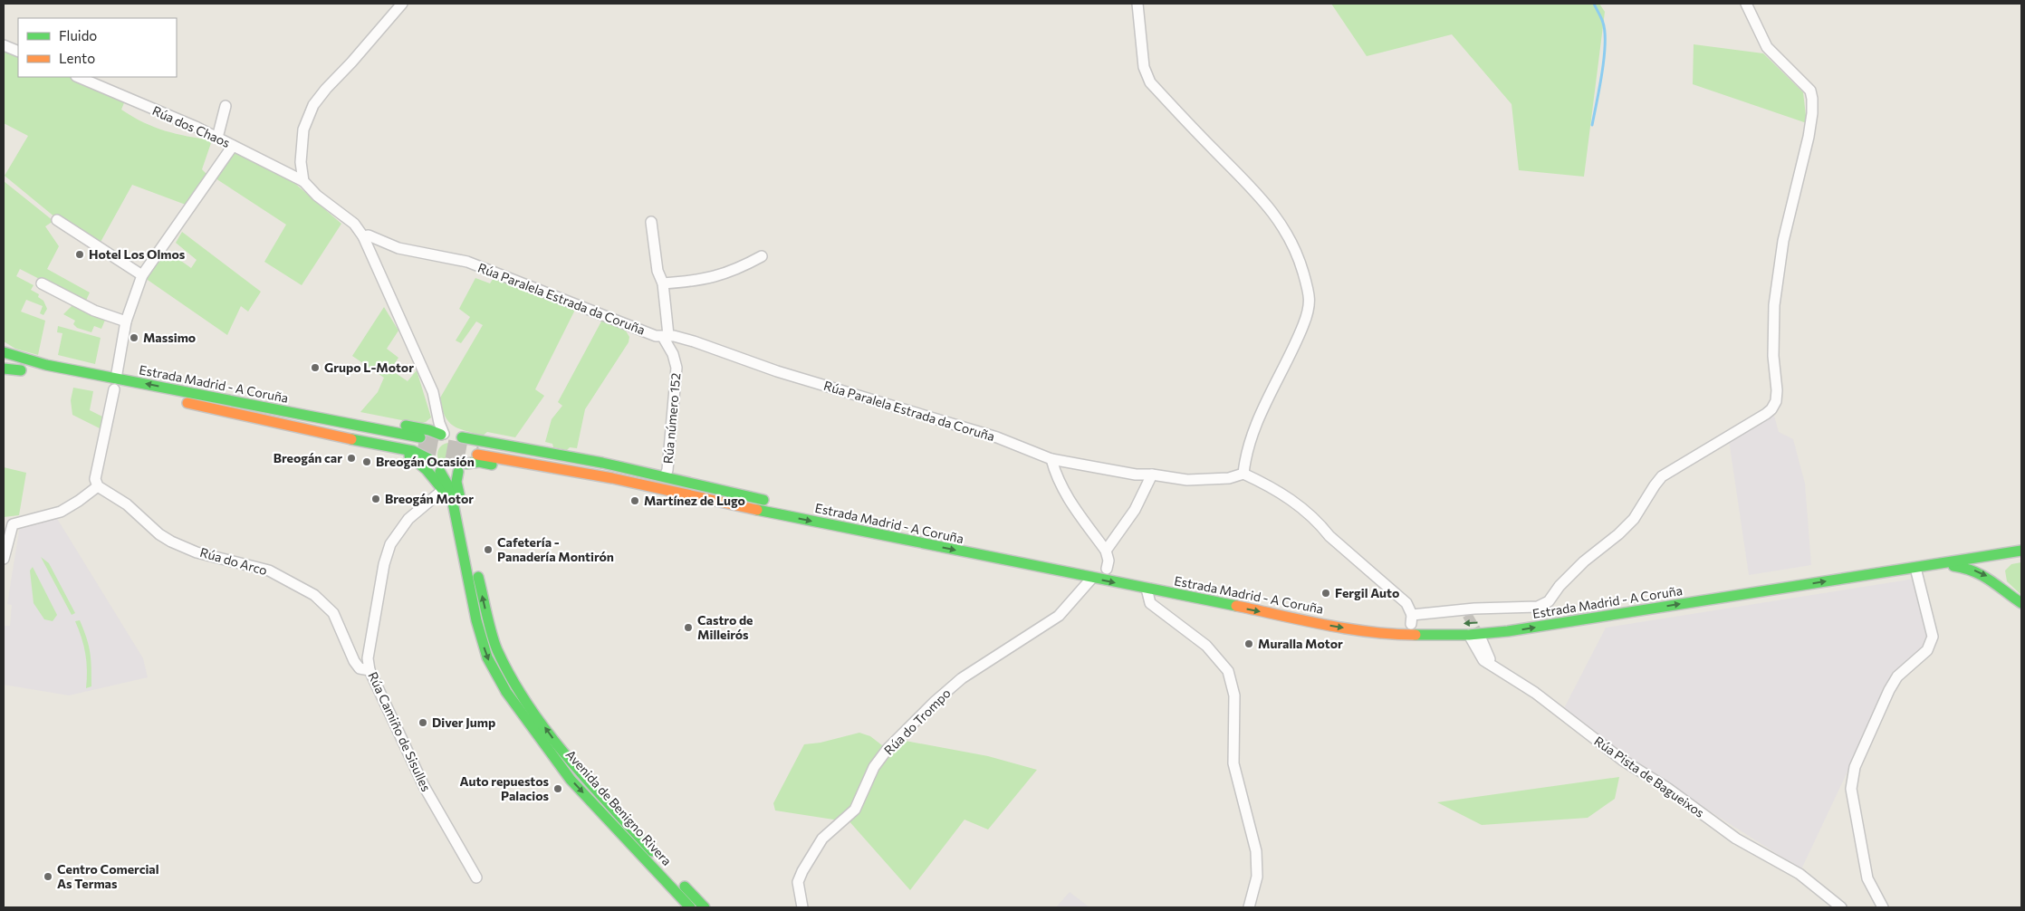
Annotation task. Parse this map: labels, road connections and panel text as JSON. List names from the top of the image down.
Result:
{
  "streets": {
    "main road": ["Estrada Madrid - A Coruña", "Avenida de Benigno Rivera"],
    "street": [
      "Rúa dos Chaos",
      "Rúa Paralela Estrada da Coruña",
      "Rúa número 152",
      "Rúa do Arco",
      "Rúa do Trompo",
      "Rúa Camiño de Sisulles",
      "Rúa Pista de Bagueixos"
    ]
  },
  "crossings": [
    ["Rúa dos Chaos", "Rúa Paralela Estrada da Coruña"],
    ["Rúa Paralela Estrada da Coruña", "Rúa número 152"],
    ["Estrada Madrid - A Coruña", "Rúa do Trompo"],
    ["Estrada Madrid - A Coruña", "Rúa Pista de Bagueixos"],
    ["Rúa do Arco", "Rúa Camiño de Sisulles"]
  ],
  "places": [
    "Hotel Los Olmos",
    "Massimo",
    "Grupo L-Motor",
    "Breogán car",
    "Breogán Ocasión",
    "Breogán Motor",
    "Martínez de Lugo",
    "Cafetería - Panadería Montirón",
    "Fergil Auto",
    "Castro de Milleirós",
    "Muralla Motor",
    "Diver Jump",
    "Auto repuestos Palacios",
    "Centro Comercial As Termas"
  ],
  "legend": ["Fluido", "Lento"]
}
